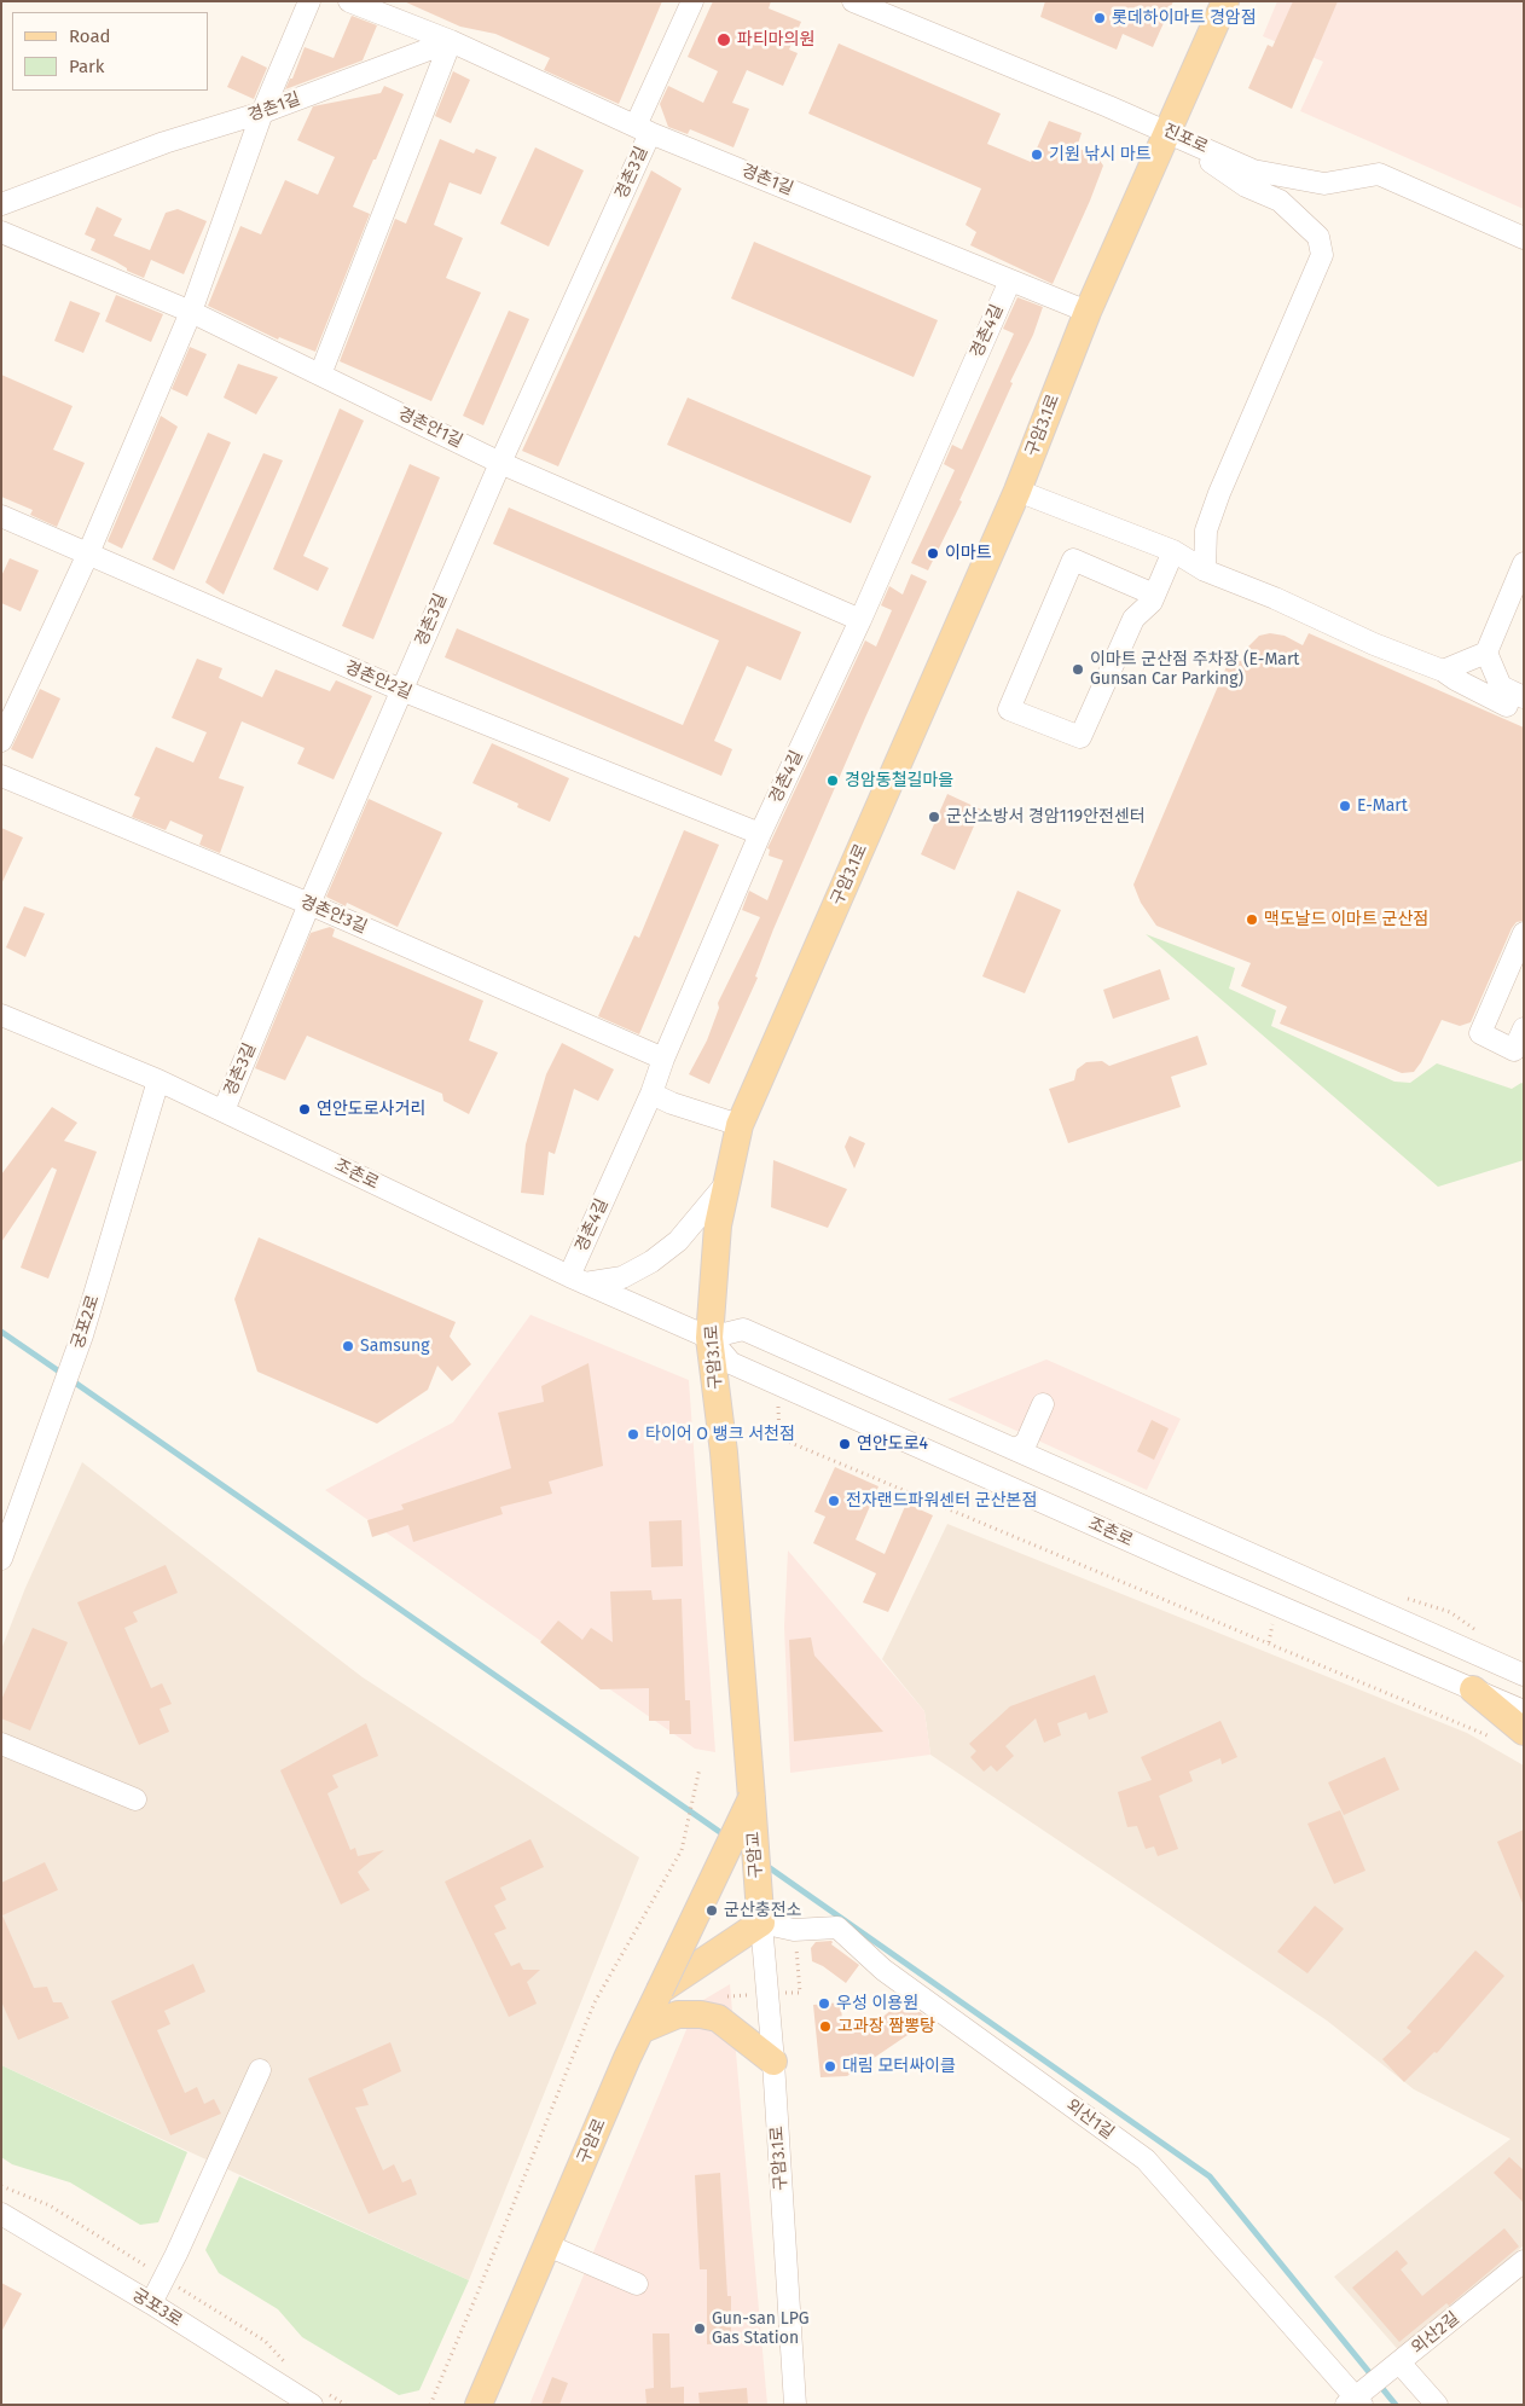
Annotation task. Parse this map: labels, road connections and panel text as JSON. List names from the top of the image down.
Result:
{
  "streets": {
    "main road": ["구암3.1로", "구암교", "구암로"],
    "street": [
      "경촌1길",
      "진포로",
      "경촌3길",
      "경촌4길",
      "경촌안1길",
      "경촌안2길",
      "경촌안3길",
      "조촌로",
      "궁포2로",
      "외산1길",
      "궁포3로",
      "외산2길"
    ]
  },
  "crossings": [
    ["경촌1길", "경촌3길"],
    ["경촌1길", "경촌4길"],
    ["경촌1길", "구암3.1로"],
    ["진포로", "구암3.1로"],
    ["경촌3길", "경촌안1길"],
    ["경촌3길", "경촌안2길"],
    ["경촌3길", "경촌안3길"],
    ["경촌3길", "조촌로"],
    ["경촌4길", "경촌안1길"],
    ["경촌4길", "경촌안2길"],
    ["경촌4길", "경촌안3길"],
    ["경촌4길", "조촌로"],
    ["구암3.1로", "조촌로"],
    ["구암3.1로", "구암교"],
    ["구암3.1로", "외산1길"],
    ["구암3.1로", "구암로"],
    ["조촌로", "궁포2로"],
    ["구암교", "외산1길"],
    ["구암교", "구암로"],
    ["외산1길", "외산2길"]
  ],
  "places": [
    "롯데하이마트 경암점",
    "파티마의원",
    "기원 낚시 마트",
    "이마트",
    "이마트 군산점 주차장 (E-Mart Gunsan Car Parking)",
    "경암동철길마을",
    "E-Mart",
    "군산소방서 경암119안전센터",
    "맥도날드 이마트 군산점",
    "연안도로사거리",
    "Samsung",
    "타이어 O 뱅크 서천점",
    "연안도로4",
    "전자랜드파워센터 군산본점",
    "군산충전소",
    "우성 이용원",
    "고과장 짬뽕탕",
    "대림 모터싸이클",
    "Gun-san LPG Gas Station"
  ],
  "legend": ["Road", "Park"]
}
